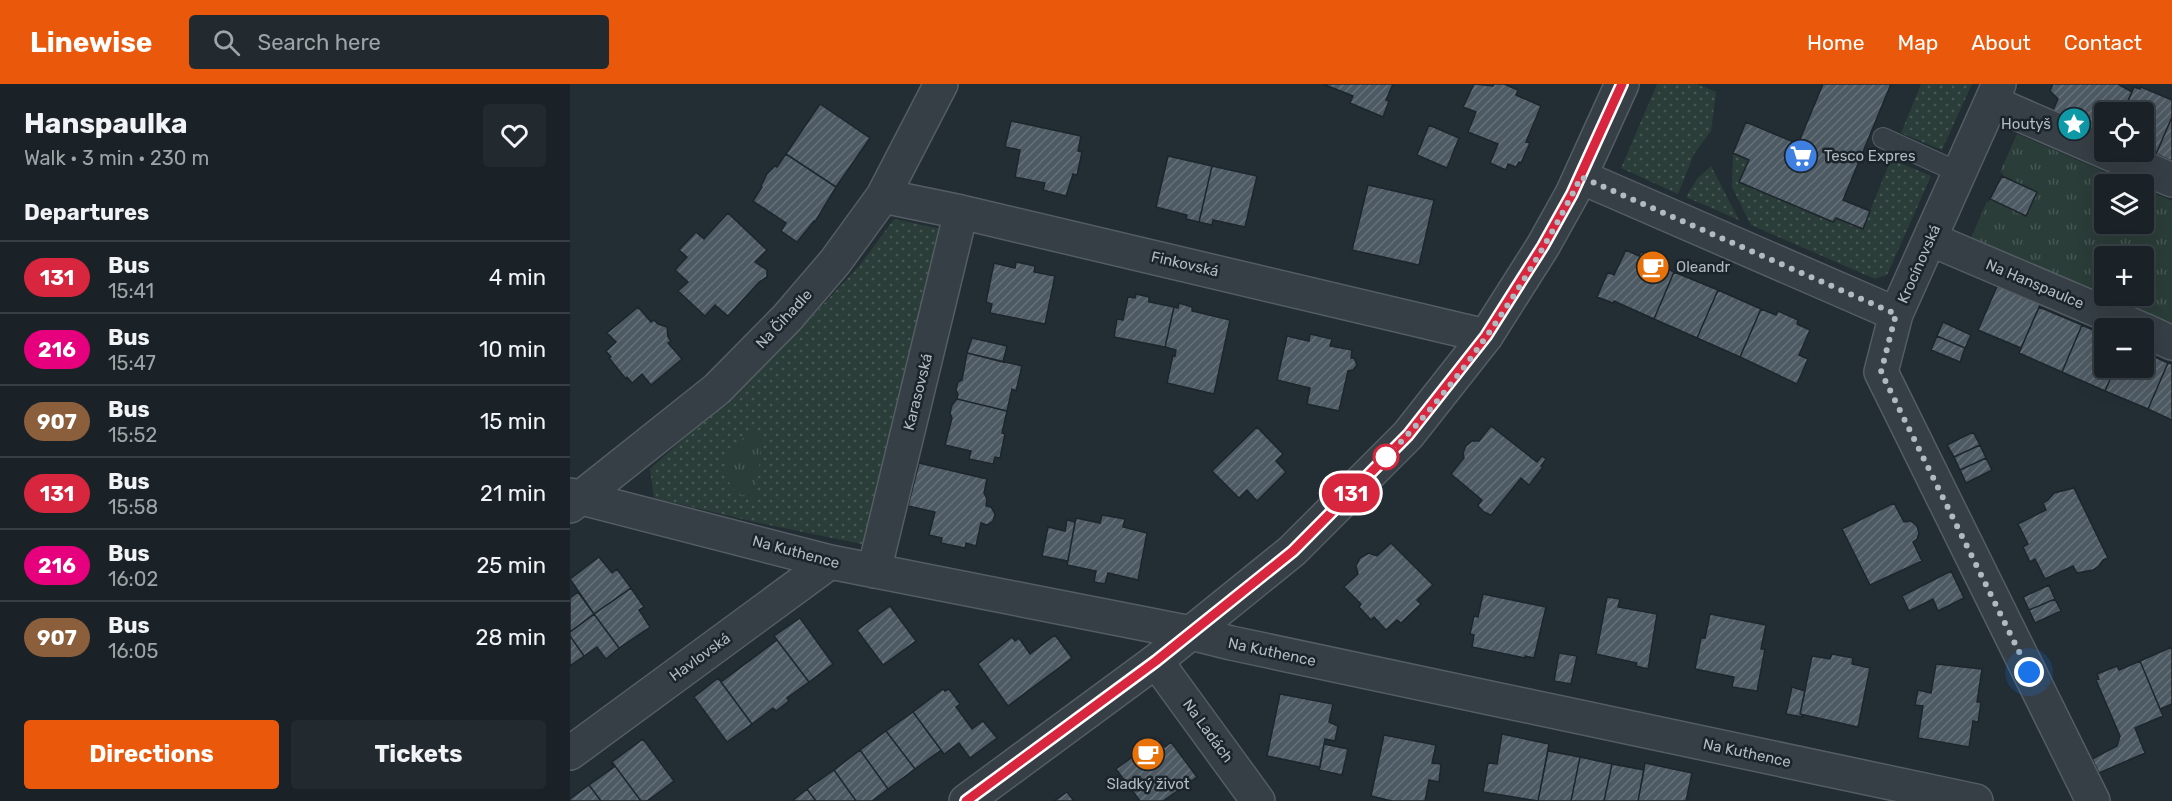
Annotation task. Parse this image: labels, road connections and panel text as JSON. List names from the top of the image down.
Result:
{
  "streets": {
    "street": [
      "Finkovská",
      "Krocínovská",
      "Na Hanspaulce",
      "Na Čihadle",
      "Karasovská",
      "Na Kuthence",
      "Havlovská",
      "Na Ladách"
    ]
  },
  "crossings": [
    ["Finkovská", "Na Čihadle"],
    ["Finkovská", "Karasovská"],
    ["Krocínovská", "Na Hanspaulce"],
    ["Na Čihadle", "Na Kuthence"],
    ["Karasovská", "Na Kuthence"],
    ["Na Kuthence", "Havlovská"]
  ],
  "places": {
    "place": ["Houtyš"],
    "supermarket": ["Tesco Expres"],
    "cafe": ["Oleandr", "Sladký život"]
  },
  "lines": ["bus line 131"],
  "page": {
    "header": "Linewise",
    "search": "Search here",
    "nav": [
      "Home",
      "Map",
      "About",
      "Contact"
    ],
    "heading": [
      ["Hanspaulka", "Walk · 3 min · 230 m"],
      "Departures"
    ],
    "on_map": "131",
    "map_buttons": ["+", "−"],
    "list": [
      {
        "mark": "131",
        "name": "Bus",
        "note": "15:41",
        "value": "4 min"
      },
      {
        "mark": "216",
        "name": "Bus",
        "note": "15:47",
        "value": "10 min"
      },
      {
        "mark": "907",
        "name": "Bus",
        "note": "15:52",
        "value": "15 min"
      },
      {
        "mark": "131",
        "name": "Bus",
        "note": "15:58",
        "value": "21 min"
      },
      {
        "mark": "216",
        "name": "Bus",
        "note": "16:02",
        "value": "25 min"
      },
      {
        "mark": "907",
        "name": "Bus",
        "note": "16:05",
        "value": "28 min"
      }
    ],
    "buttons": ["Directions", "Tickets"]
  }
}
